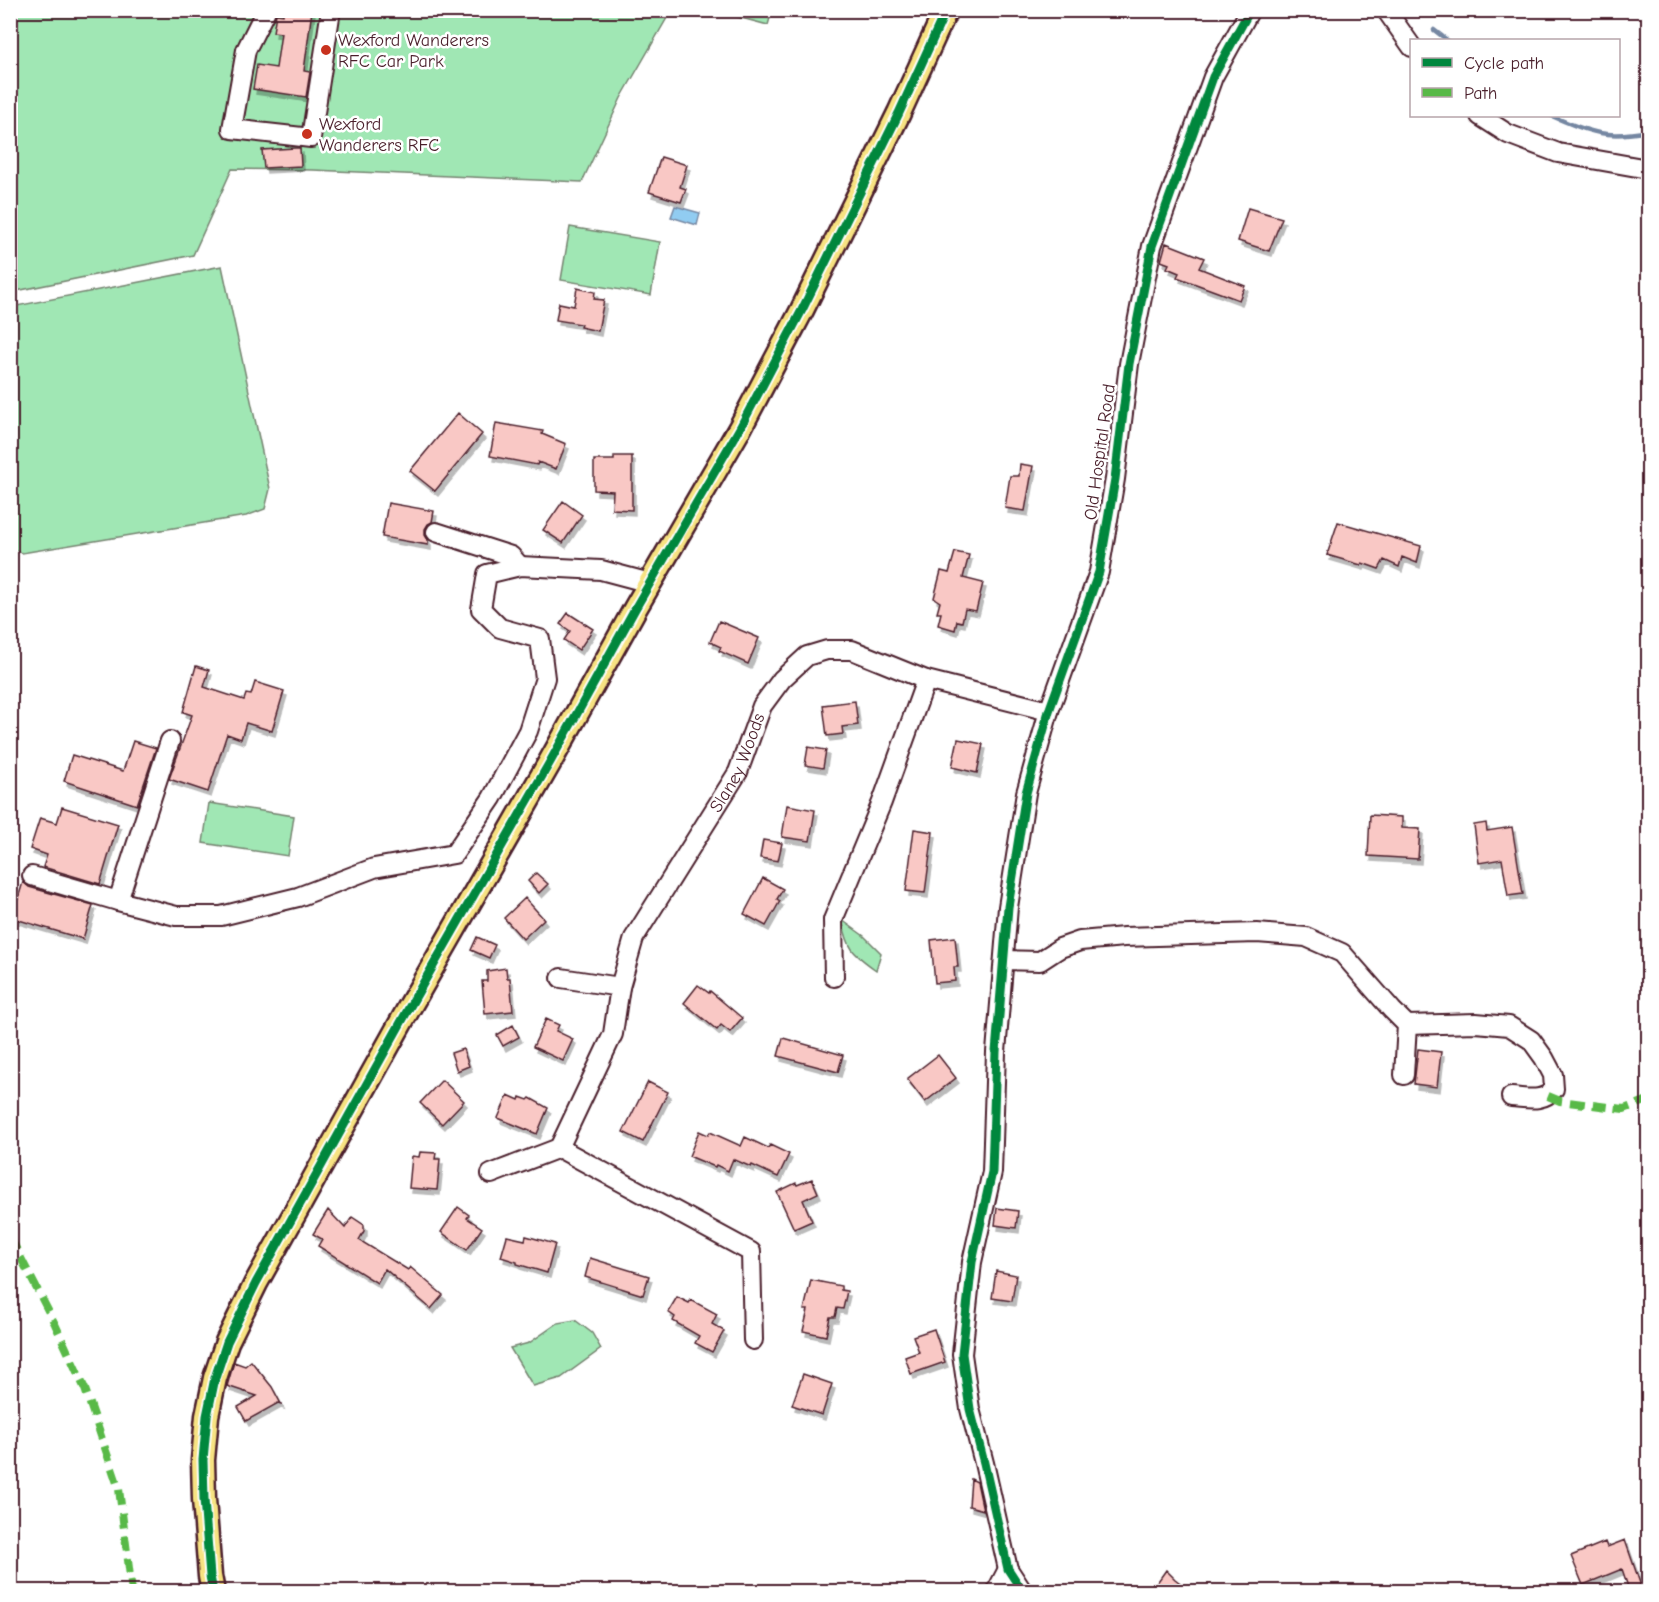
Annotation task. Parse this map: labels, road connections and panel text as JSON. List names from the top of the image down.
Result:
{
  "streets": {
    "street": ["Old Hospital Road", "Slaney Woods"]
  },
  "crossings": [
    ["Old Hospital Road", "Slaney Woods"]
  ],
  "places": ["Wexford Wanderers RFC Car Park", "Wexford Wanderers RFC"],
  "legend": ["Cycle path", "Path"]
}
